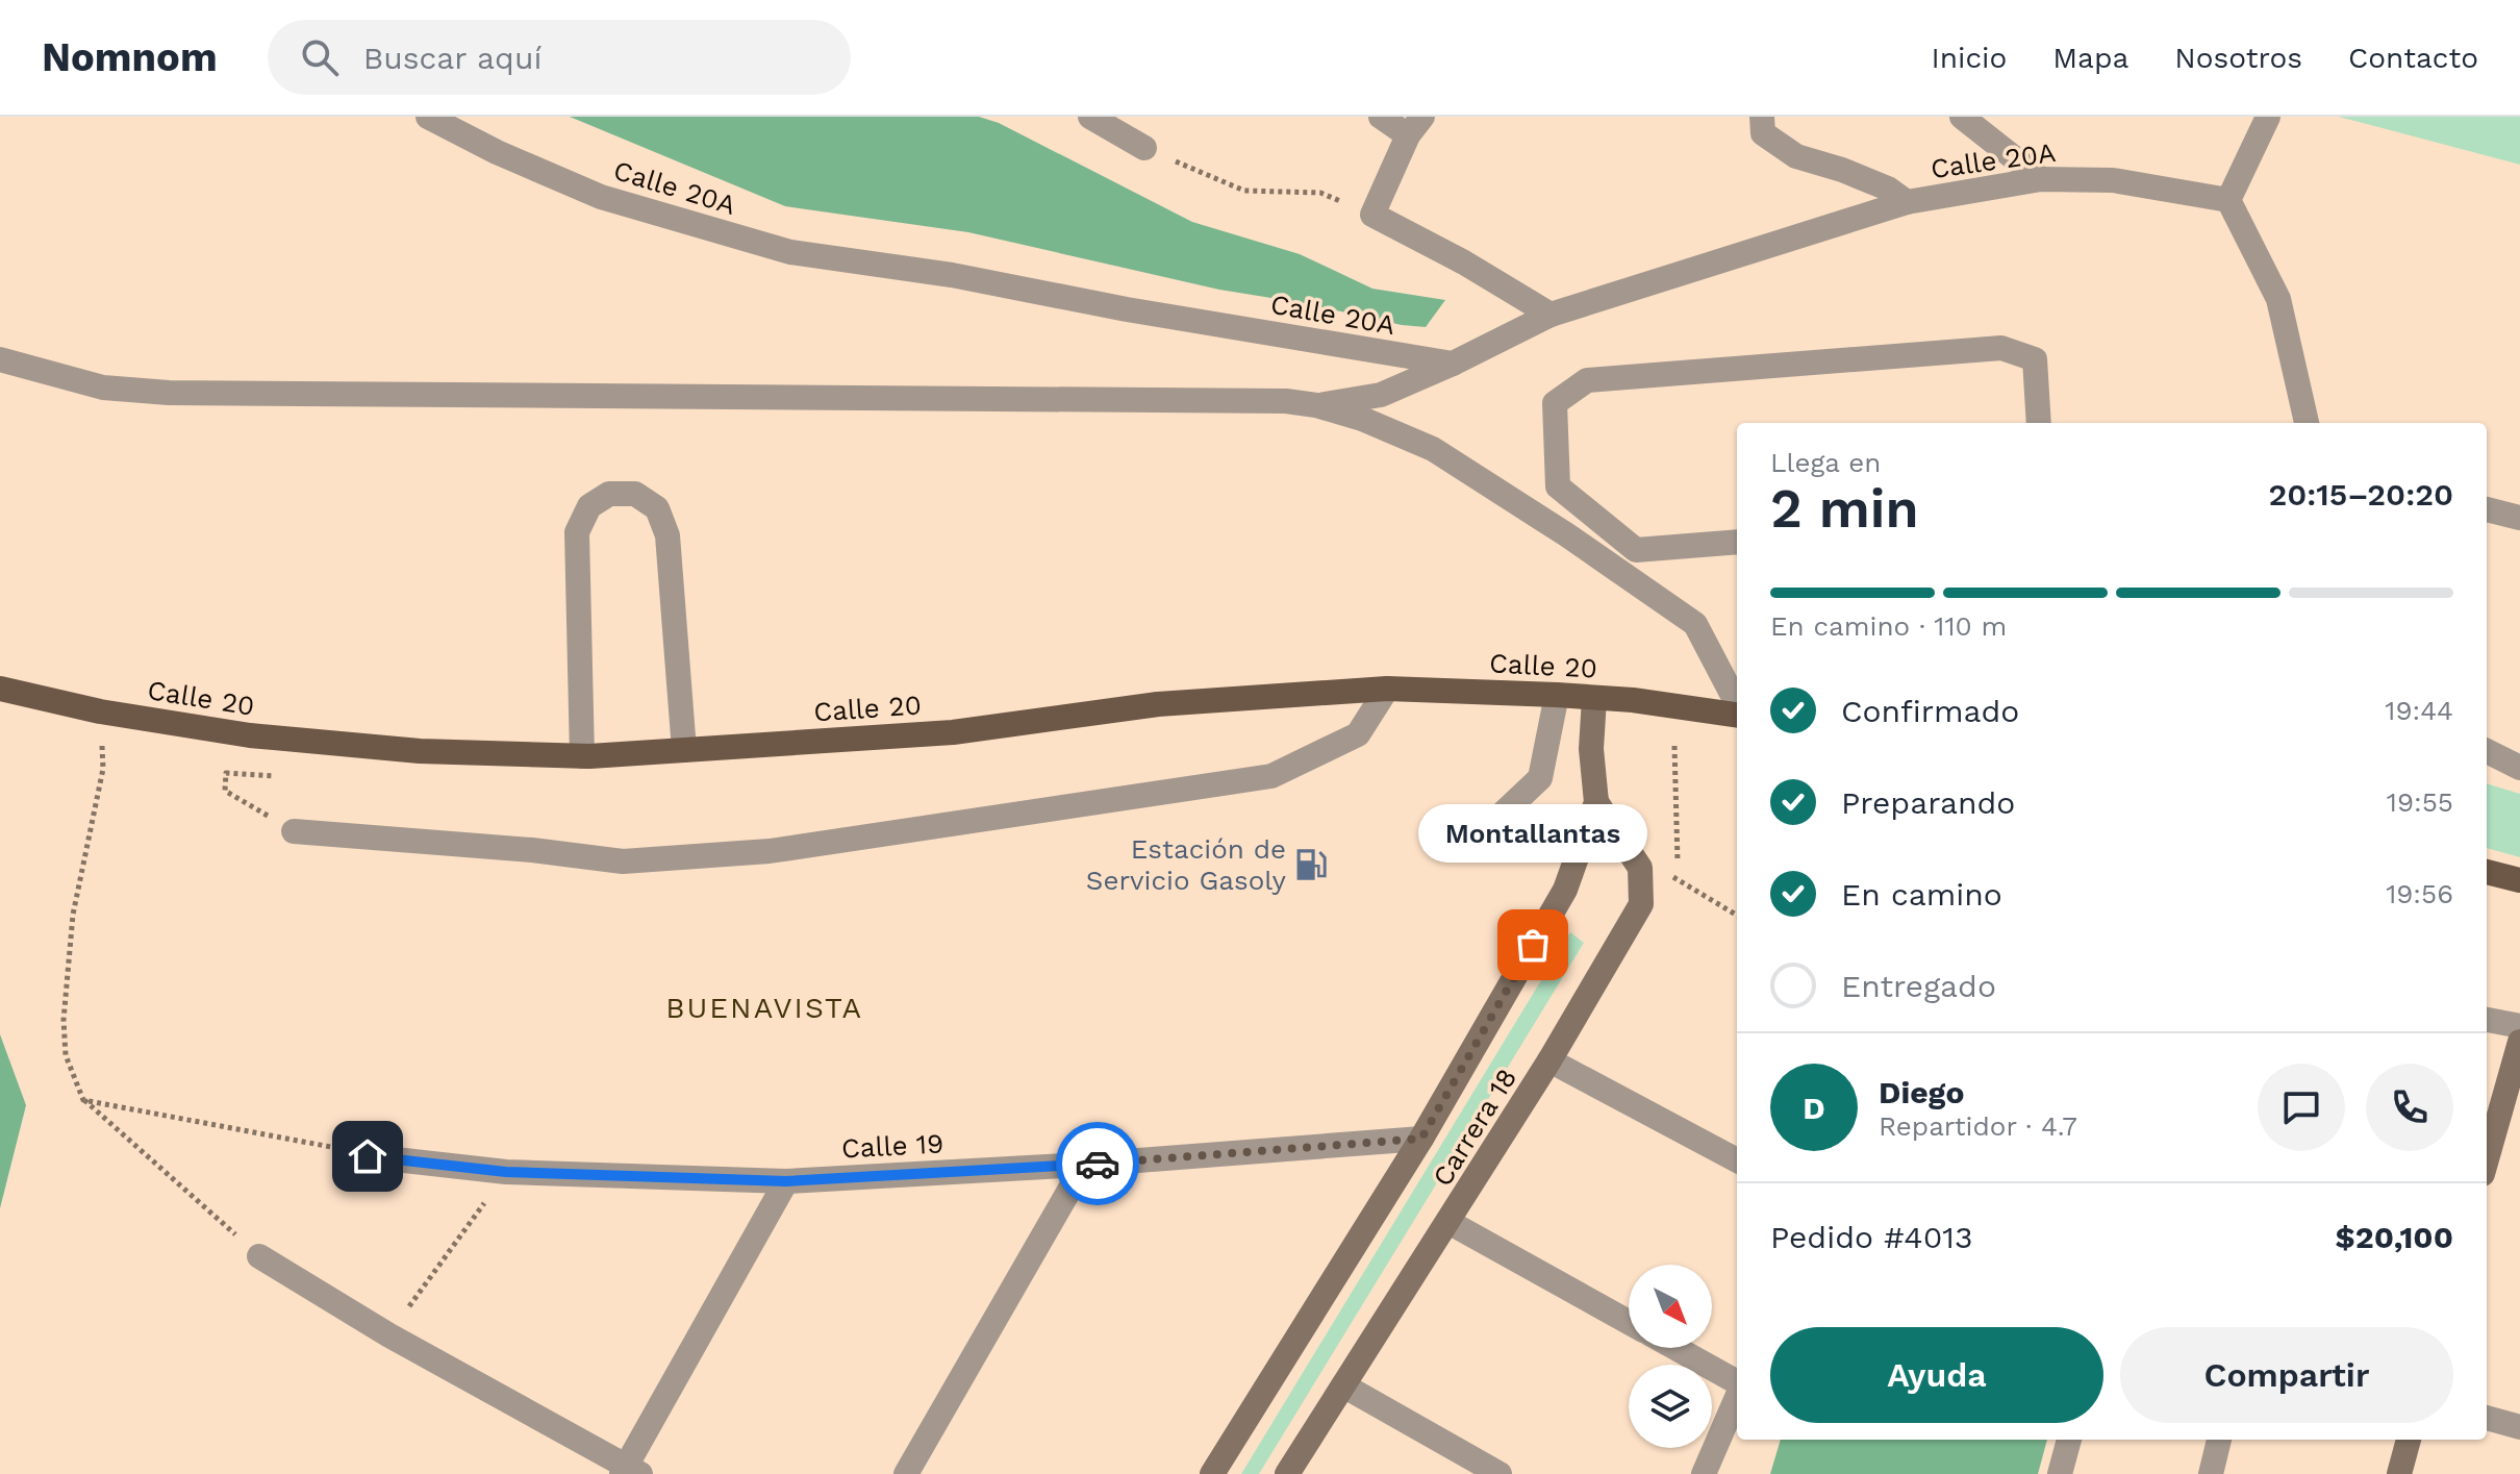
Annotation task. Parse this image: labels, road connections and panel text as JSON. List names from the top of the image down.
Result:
{
  "streets": {
    "main road": ["Calle 20", "Carrera 18"],
    "street": ["Calle 20A", "Calle 19"]
  },
  "crossings": [
    ["Calle 20", "Carrera 18"],
    ["Carrera 18", "Calle 19"]
  ],
  "districts": ["BUENAVISTA"],
  "places": {
    "fuel station": ["Estación de Servicio Gasoly"],
    "other": ["Montallantas"]
  },
  "north": "bottom right",
  "page": {
    "header": "Nomnom",
    "search": "Buscar aquí",
    "nav": [
      "Inicio",
      "Mapa",
      "Nosotros",
      "Contacto"
    ],
    "heading": ["2 min", "Llega en", "20:15–20:20"],
    "panel": [
      "Diego",
      "Repartidor · 4.7",
      "Pedido #4013",
      "$20,100"
    ],
    "bar": "En camino · 110 m",
    "list": [
      ["Confirmado", "19:44"],
      ["Preparando", "19:55"],
      ["En camino", "19:56"],
      "Entregado"
    ],
    "bubble": "Montallantas",
    "round": "D",
    "buttons": ["Ayuda", "Compartir"]
  }
}
